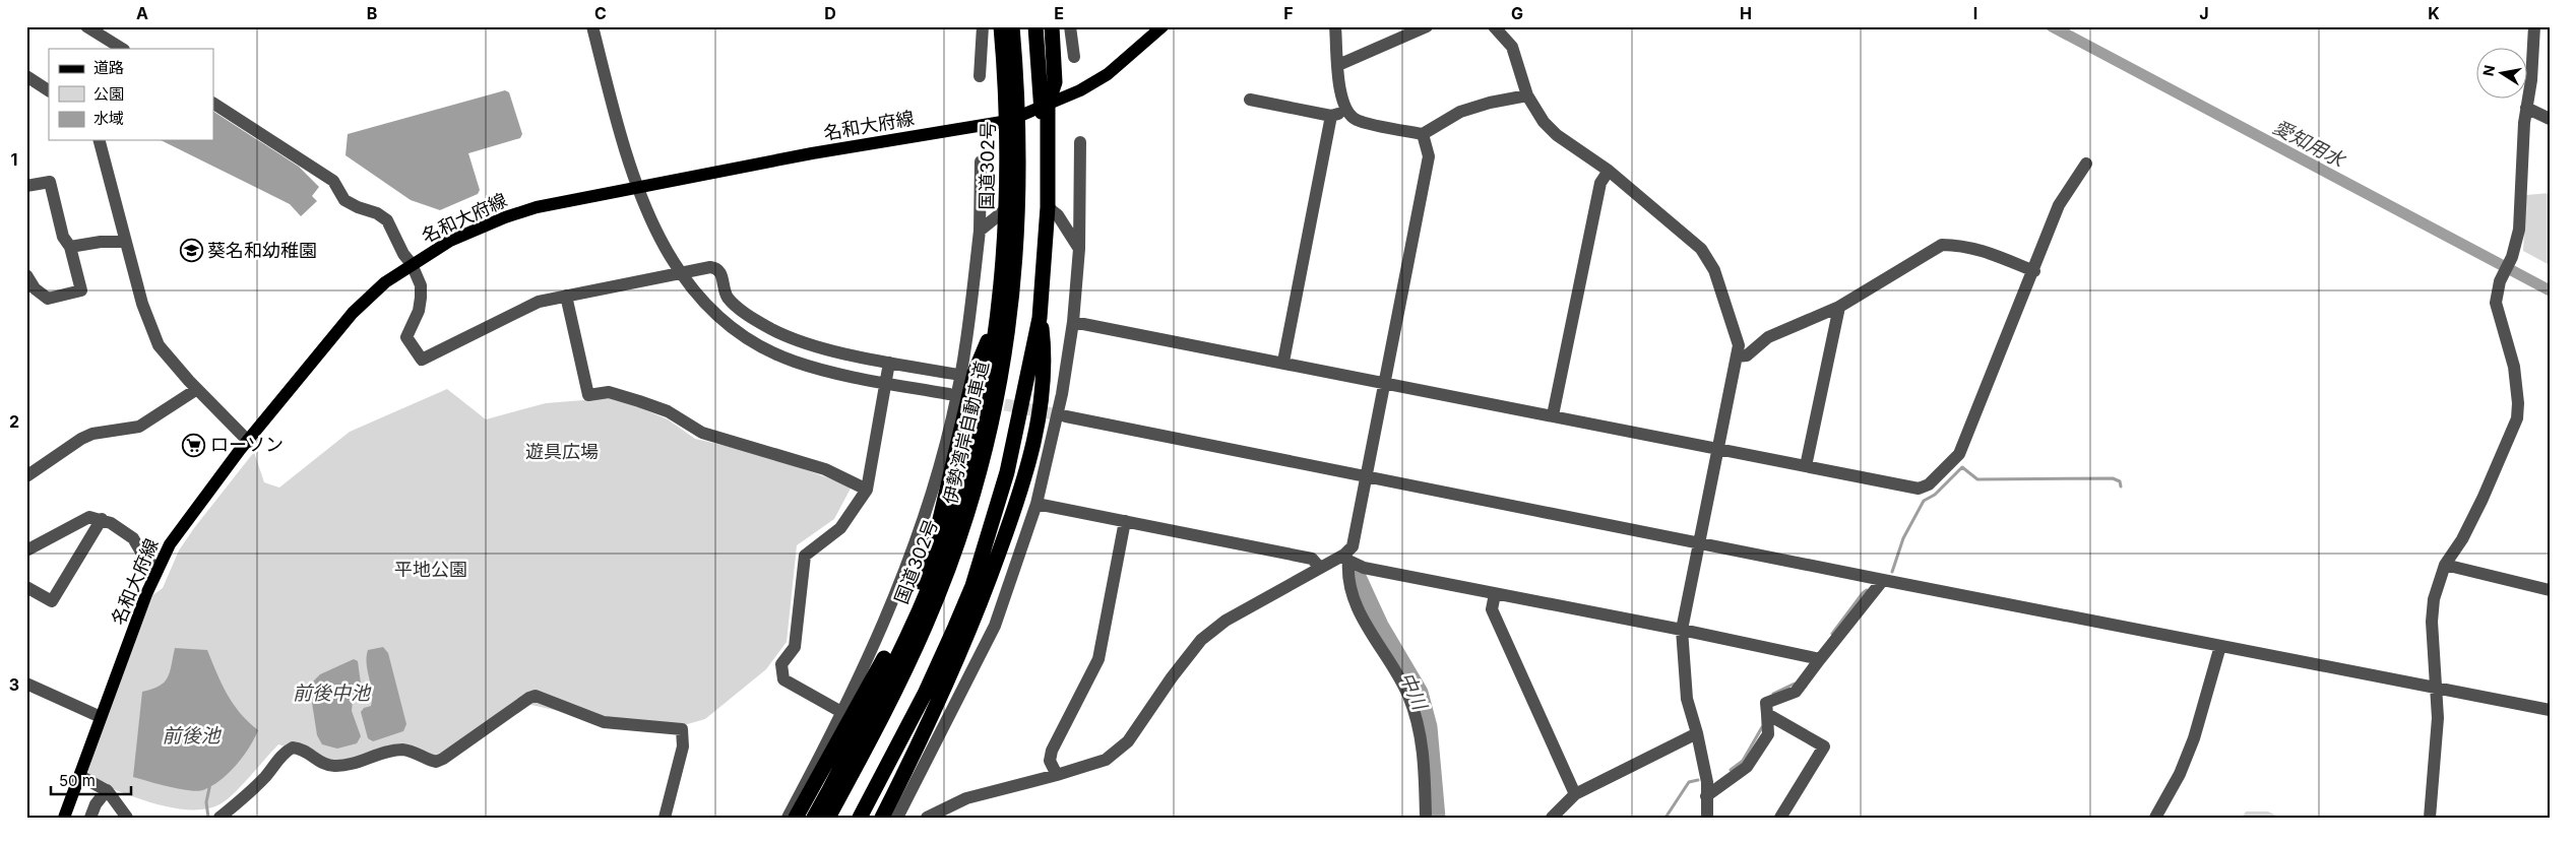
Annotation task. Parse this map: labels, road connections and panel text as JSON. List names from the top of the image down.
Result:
{
  "streets": {
    "highway": ["国道302号", "伊勢湾岸自動車道"],
    "main road": ["名和大府線"]
  },
  "crossings": [
    ["名和大府線", "国道302号"]
  ],
  "water": [
    "愛知用水",
    "中川",
    "前後中池",
    "前後池"
  ],
  "parks": ["遊具広場", "平地公園"],
  "places": {
    "school or university": ["葵名和幼稚園"],
    "supermarket": ["ローソン"]
  },
  "legend": ["道路", "公園", "水域"],
  "scale_bar": "50 m",
  "north": "left",
  "grid": {
    "columns": [
      "A",
      "B",
      "C",
      "D",
      "E",
      "F",
      "G",
      "H",
      "I",
      "J",
      "K"
    ],
    "rows": ["1", "2", "3"]
  }
}
